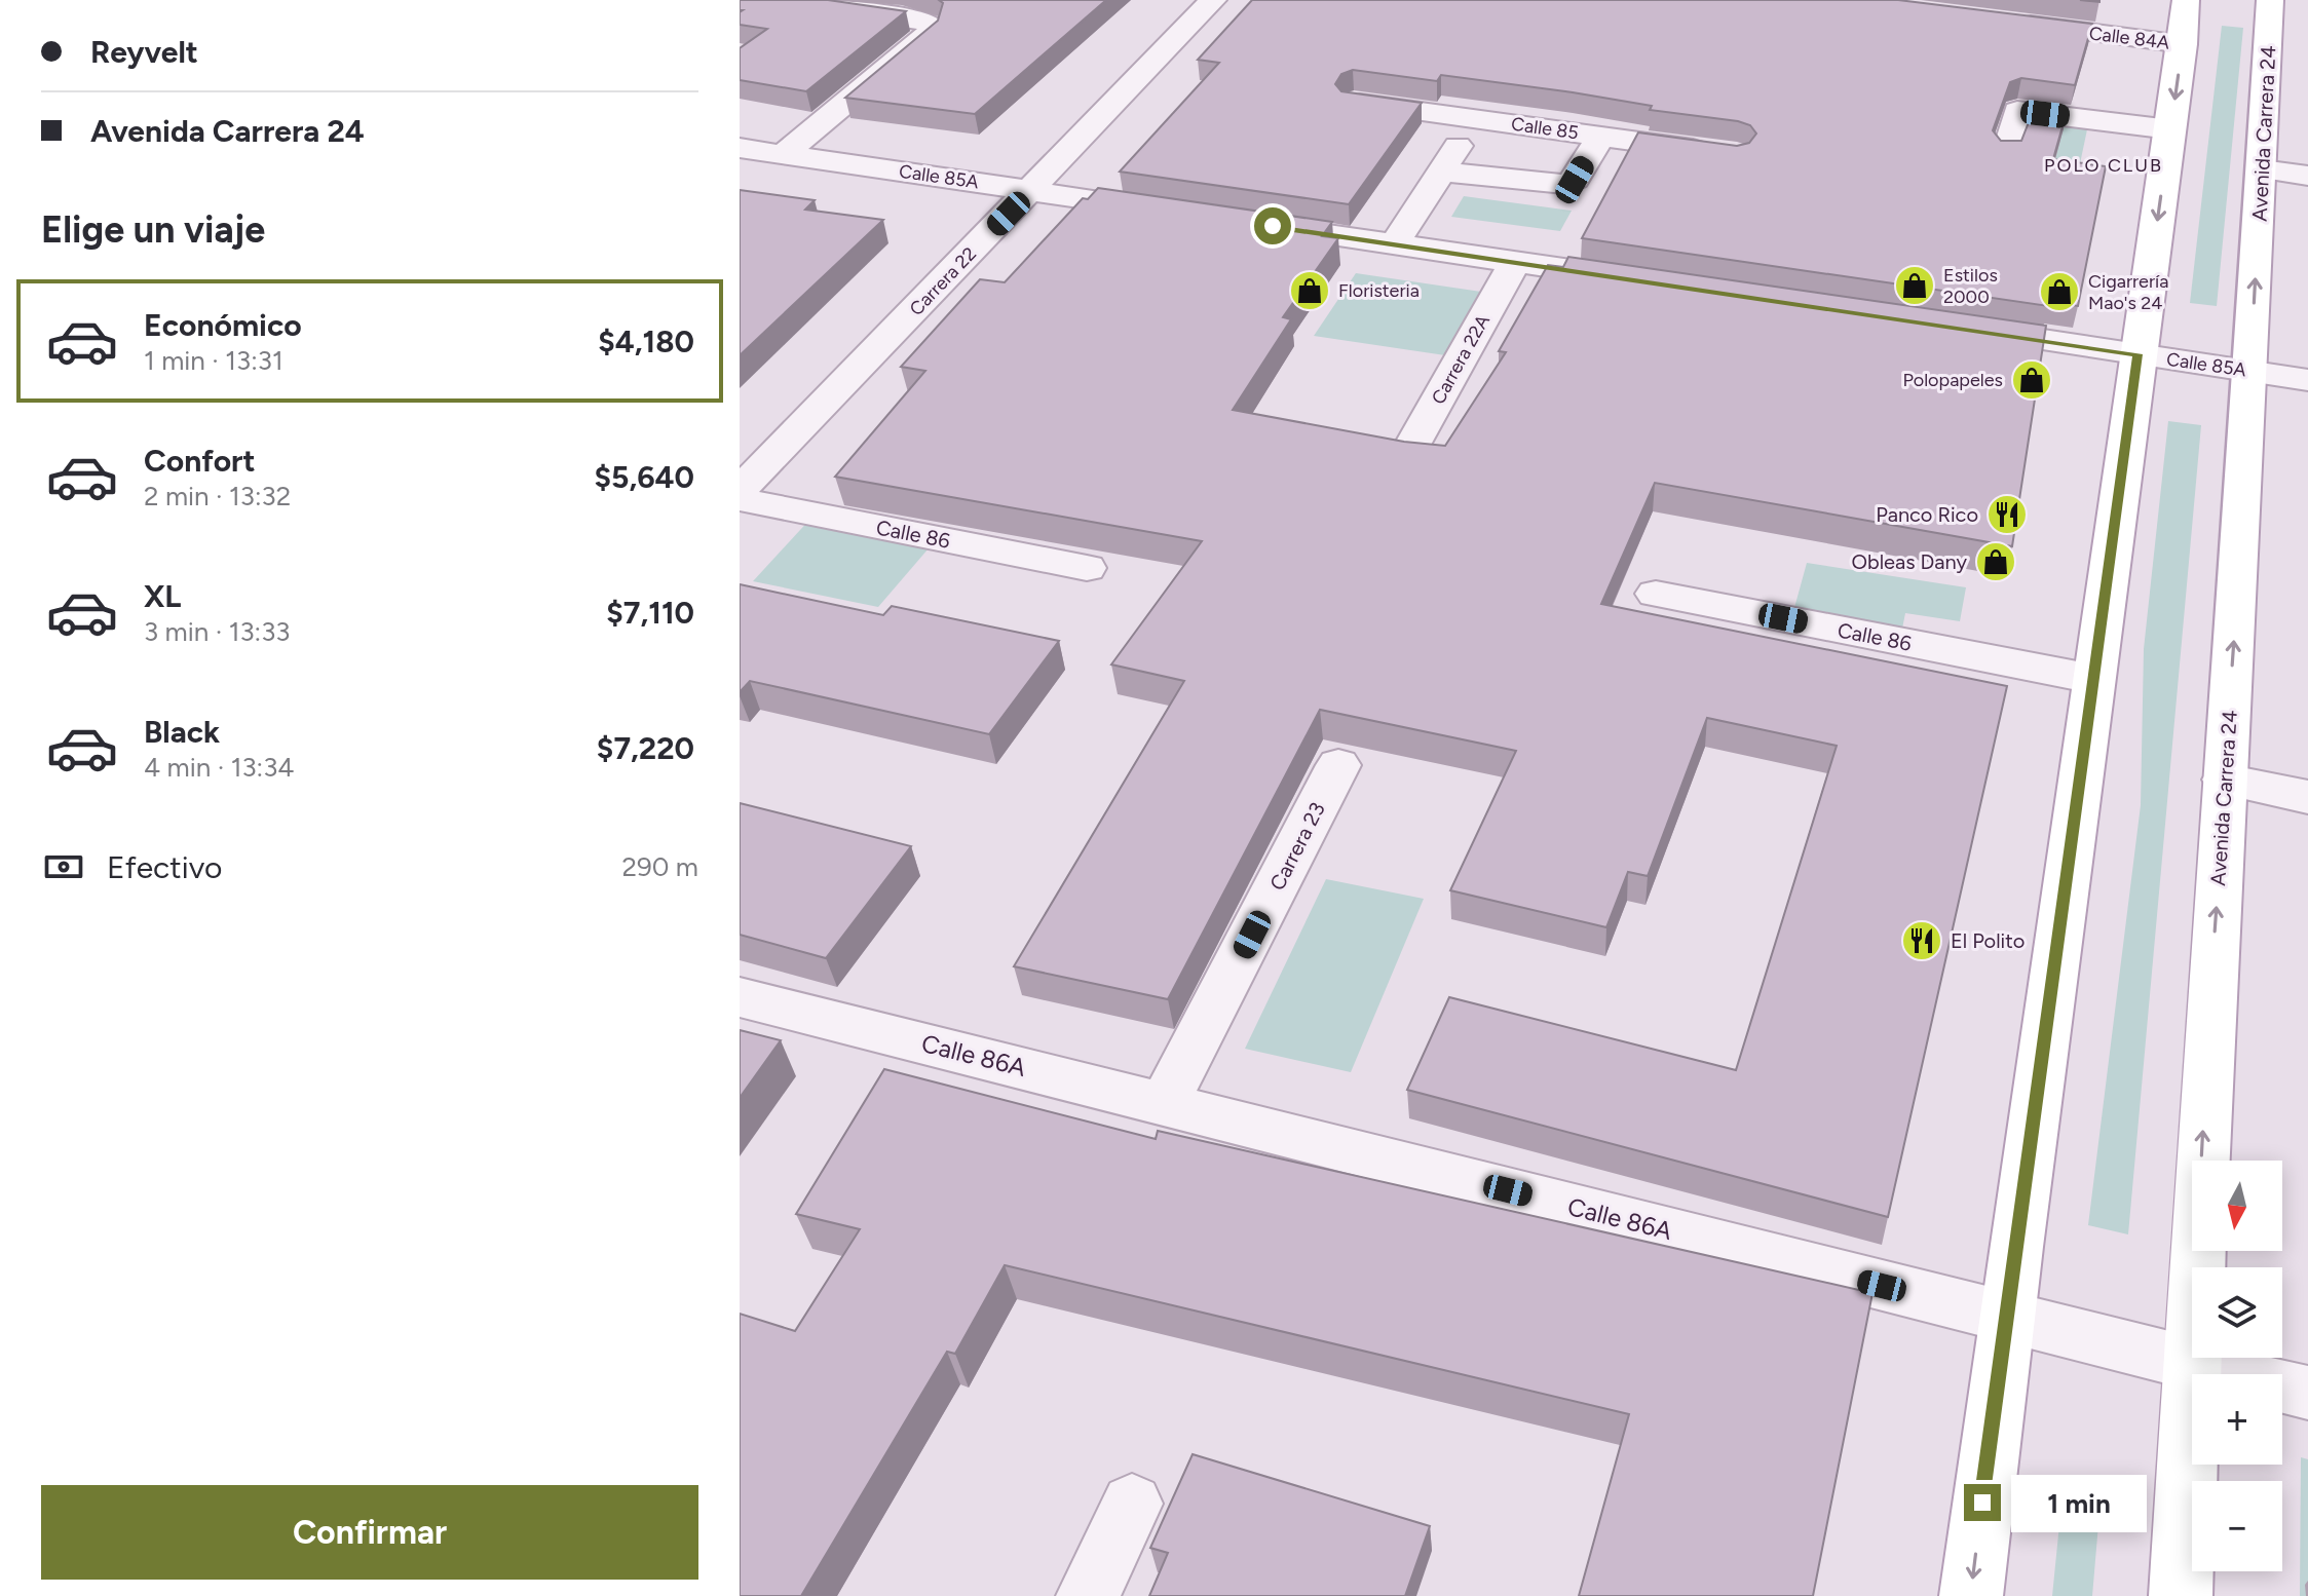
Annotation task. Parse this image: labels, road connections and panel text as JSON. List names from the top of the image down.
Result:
{
  "streets": {
    "main road": ["Avenida Carrera 24"],
    "street": [
      "Calle 84A",
      "Calle 85",
      "Calle 85A",
      "Carrera 22",
      "Carrera 22A",
      "Calle 86",
      "Carrera 23",
      "Calle 86A"
    ]
  },
  "crossings": [
    ["Avenida Carrera 24", "Calle 85A"],
    ["Avenida Carrera 24", "Calle 86A"],
    ["Calle 85A", "Carrera 22"],
    ["Carrera 23", "Calle 86A"]
  ],
  "districts": ["POLO CLUB"],
  "places": {
    "shop": [
      "Estilos 2000",
      "Floristeria",
      "Cigarrería Mao's 24",
      "Polopapeles",
      "Obleas Dany"
    ],
    "restaurant": ["Panco Rico", "El Polito"]
  },
  "north": "bottom",
  "page": {
    "banner": ["Reyvelt", "Avenida Carrera 24"],
    "heading": "Elige un viaje",
    "list": [
      {
        "name": "Económico",
        "note": "1 min · 13:31",
        "value": "$4,180"
      },
      {
        "name": "Confort",
        "note": "2 min · 13:32",
        "value": "$5,640"
      },
      {
        "name": "XL",
        "note": "3 min · 13:33",
        "value": "$7,110"
      },
      {
        "name": "Black",
        "note": "4 min · 13:34",
        "value": "$7,220"
      }
    ],
    "pay": ["Efectivo", "290 m"],
    "map_buttons": ["+", "−"],
    "buttons": "Confirmar",
    "bubble": "1 min"
  }
}
